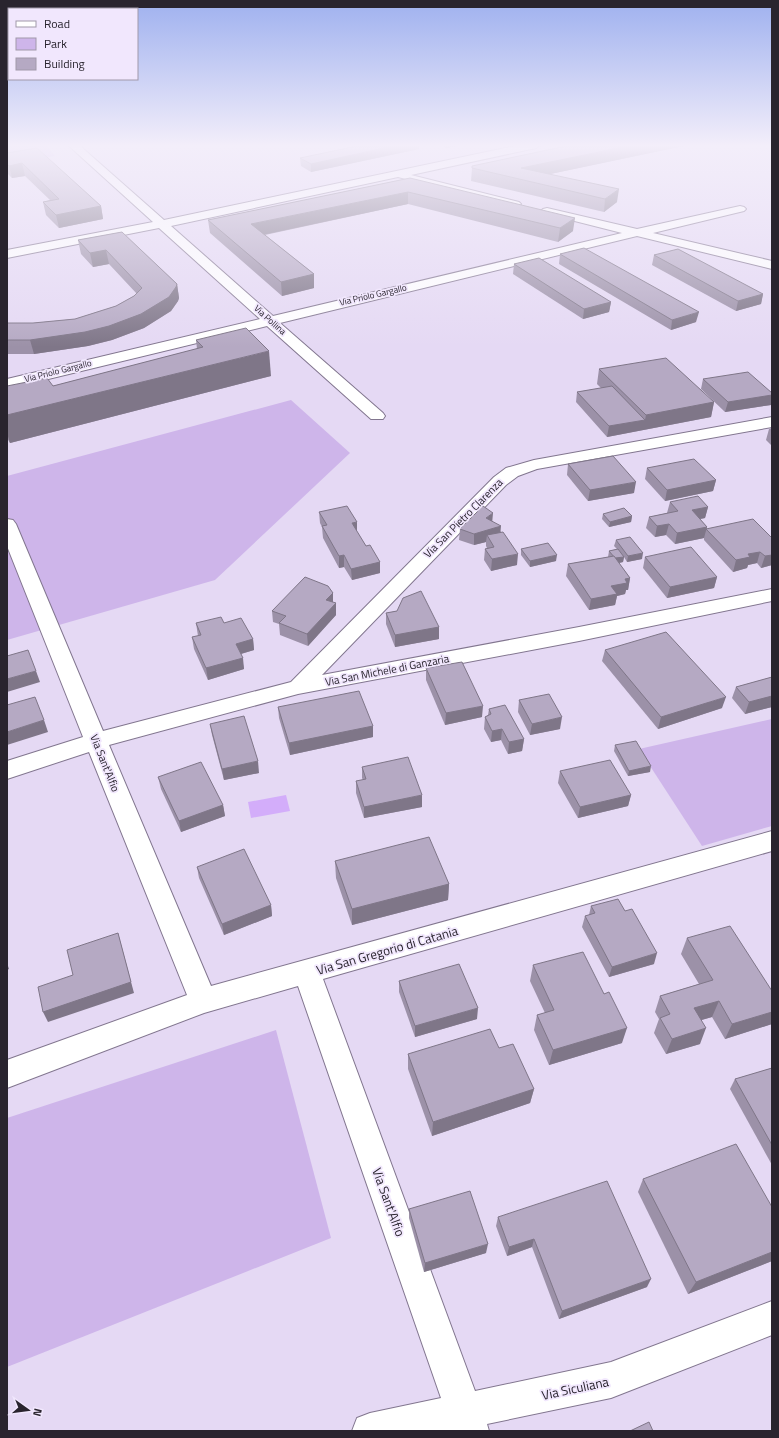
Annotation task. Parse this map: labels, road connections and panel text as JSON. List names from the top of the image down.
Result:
{
  "streets": {
    "street": [
      "Via Priolo Gargallo",
      "Via Pollina",
      "Via San Pietro Clarenza",
      "Via San Michele di Ganzaria",
      "Via Sant'Alfio",
      "Via San Gregorio di Catania",
      "Via Siculiana"
    ]
  },
  "crossings": [
    ["Via Priolo Gargallo", "Via Pollina"],
    ["Via San Pietro Clarenza", "Via San Michele di Ganzaria"],
    ["Via San Michele di Ganzaria", "Via Sant'Alfio"],
    ["Via Sant'Alfio", "Via San Gregorio di Catania"],
    ["Via Sant'Alfio", "Via Siculiana"]
  ],
  "legend": ["Road", "Park", "Building"],
  "north": "right"
}
